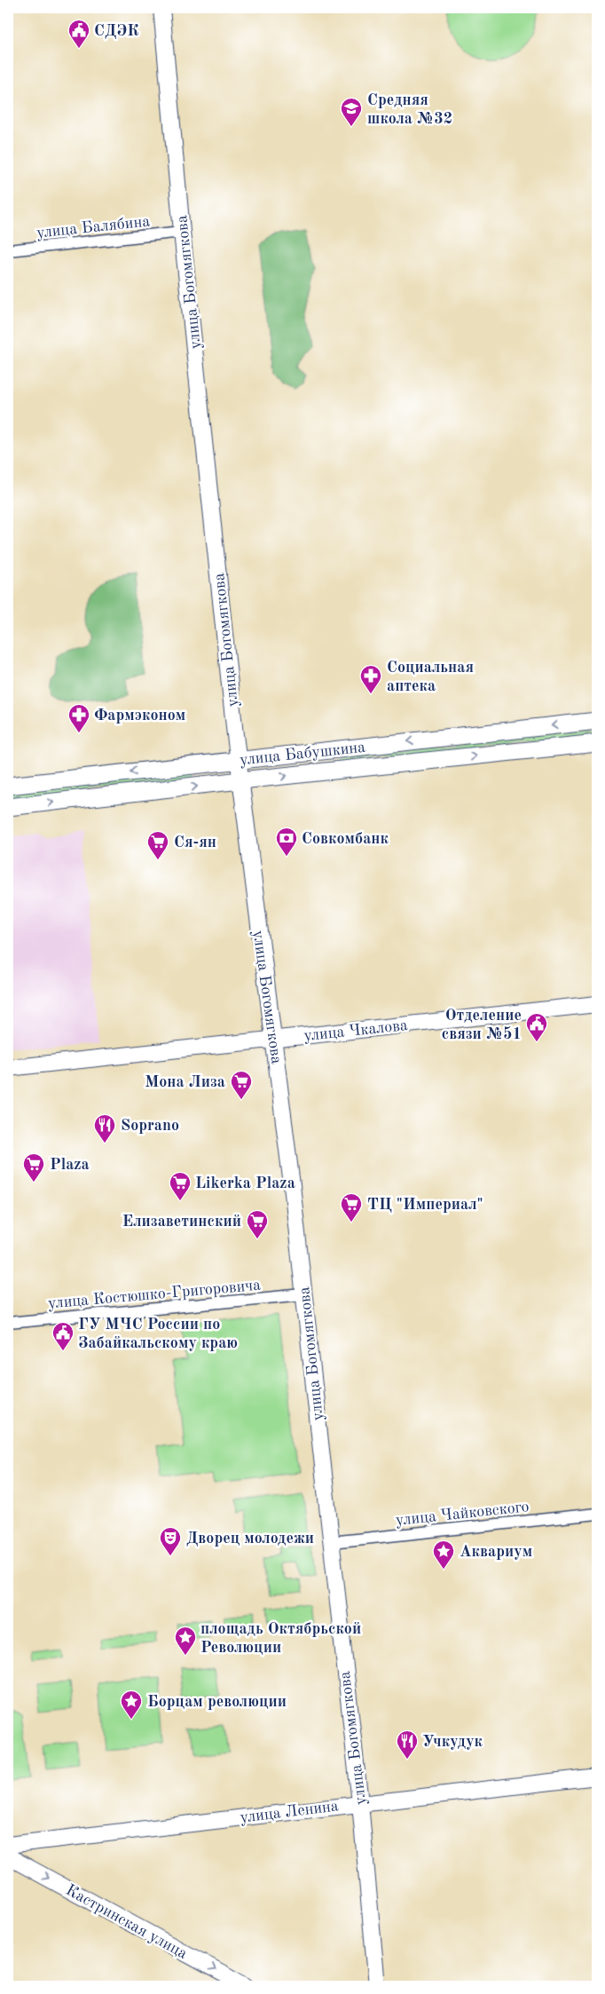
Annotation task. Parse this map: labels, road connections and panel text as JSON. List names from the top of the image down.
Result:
{
  "streets": {
    "main road": [
      "улица Богомягкова",
      "улица Бабушкина",
      "улица Чкалова",
      "улица Ленина",
      "Кастринская улица"
    ],
    "street": ["улица Балябина", "улица Костюшко-Григоровича", "улица Чайковского"]
  },
  "crossings": [
    ["улица Балябина", "улица Богомягкова"],
    ["улица Богомягкова", "улица Бабушкина"],
    ["улица Богомягкова", "улица Чкалова"],
    ["улица Богомягкова", "улица Костюшко-Григоровича"],
    ["улица Богомягкова", "улица Чайковского"],
    ["улица Богомягкова", "улица Ленина"]
  ],
  "one_way": ["Кастринская улица"],
  "places": {
    "public building": ["СДЭК", "Отделение связи №51", "ГУ МЧС России по Забайкальскому краю"],
    "school or university": ["Средняя школа №32"],
    "pharmacy": ["Социальная аптека", "Фармэконом"],
    "bank": ["Совкомбанк"],
    "supermarket": [
      "Ся-ян",
      "Мона Лиза",
      "Plaza",
      "Likerka Plaza",
      "ТЦ \"Империал\"",
      "Елизаветинский"
    ],
    "restaurant": ["Soprano", "Учкудук"],
    "theatre": ["Дворец молодежи"],
    "place": ["Аквариум", "площадь Октябрьской Революции", "Борцам революции"]
  }
}
